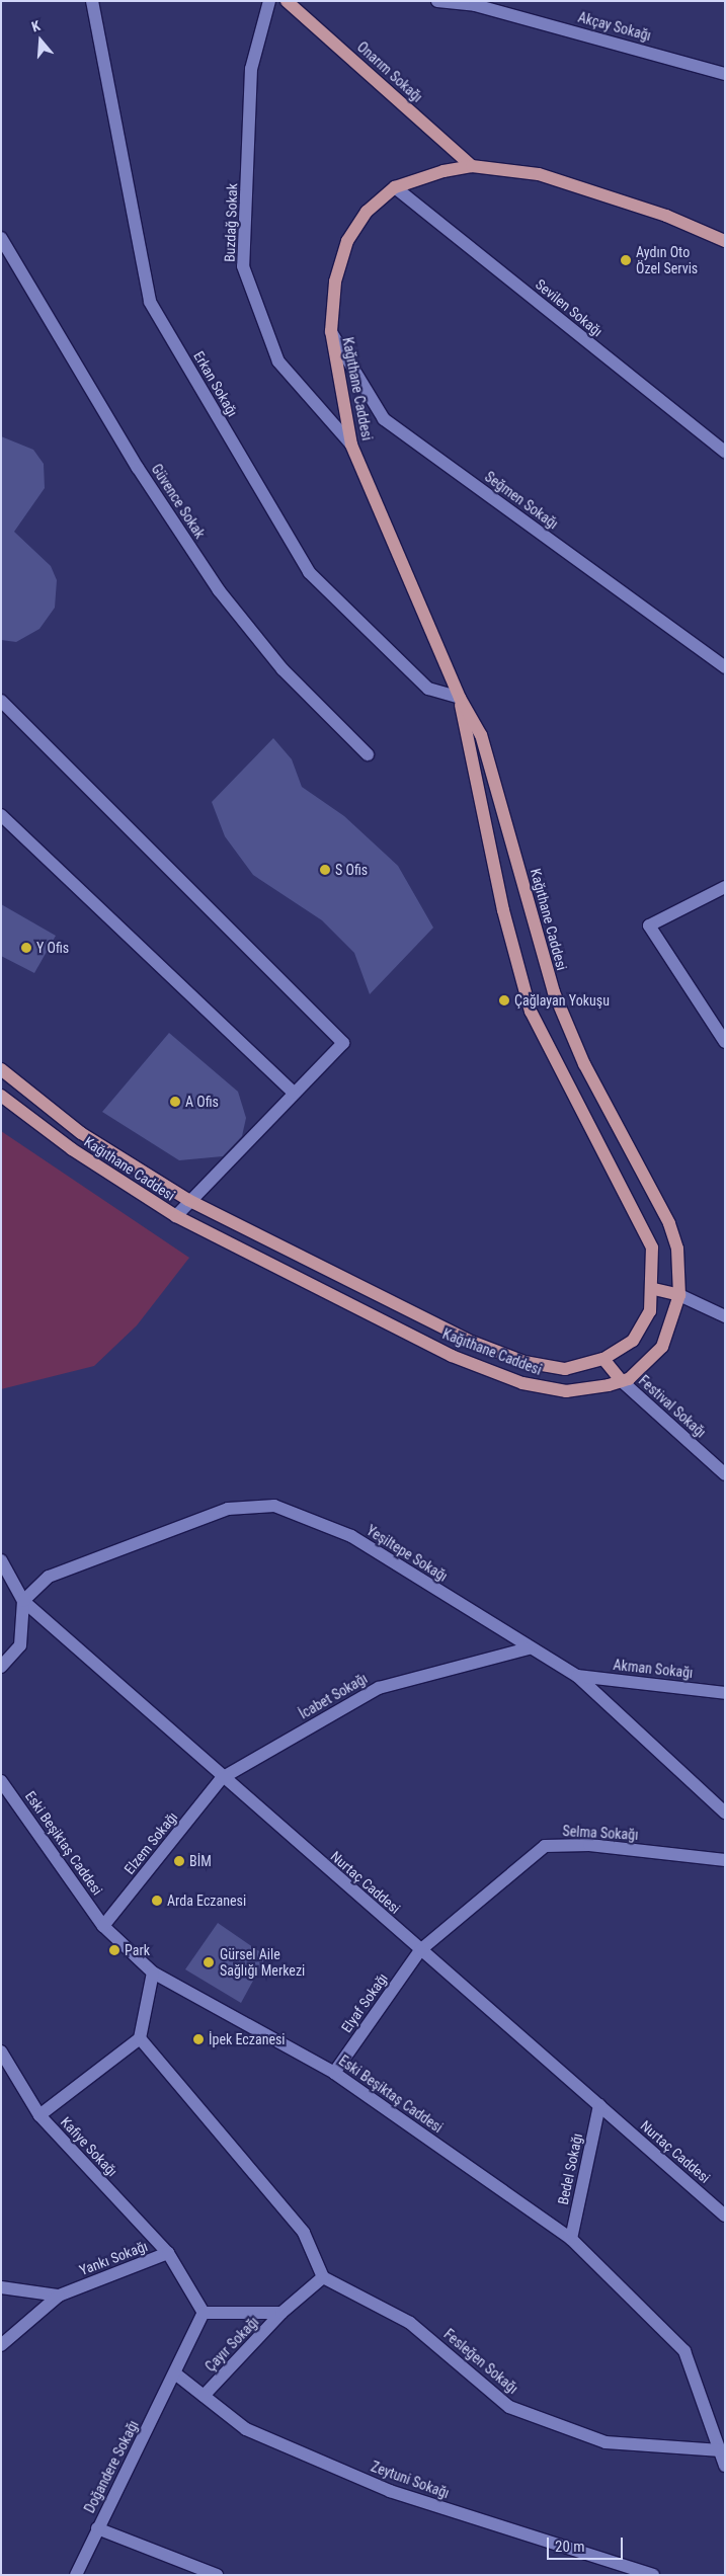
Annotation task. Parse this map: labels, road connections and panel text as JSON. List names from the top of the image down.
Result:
{
  "streets": {
    "main road": ["Onarım Sokağı", "Kağıthane Caddesi"],
    "street": [
      "Akçay Sokağı",
      "Buzdağ Sokak",
      "Sevilen Sokağı",
      "Erkan Sokağı",
      "Seğmen Sokağı",
      "Güvence Sokak",
      "Festival Sokağı",
      "Yeşiltepe Sokağı",
      "Akman Sokağı",
      "İcabet Sokağı",
      "Selma Sokağı",
      "Eski Beşiktaş Caddesi",
      "Elzem Sokağı",
      "Nurtaç Caddesi",
      "Elyaf Sokağı",
      "Kafiye Sokağı",
      "Bedel Sokağı",
      "Yankı Sokağı",
      "Çayır Sokağı",
      "Fesleğen Sokağı",
      "Doğandere Sokağı",
      "Zeytuni Sokağı"
    ]
  },
  "crossings": [
    ["Onarım Sokağı", "Kağıthane Caddesi"],
    ["Buzdağ Sokak", "Kağıthane Caddesi"],
    ["Sevilen Sokağı", "Kağıthane Caddesi"],
    ["Erkan Sokağı", "Kağıthane Caddesi"],
    ["Kağıthane Caddesi", "Seğmen Sokağı"],
    ["Kağıthane Caddesi", "Festival Sokağı"],
    ["Yeşiltepe Sokağı", "Akman Sokağı"],
    ["Yeşiltepe Sokağı", "İcabet Sokağı"],
    ["Yeşiltepe Sokağı", "Nurtaç Caddesi"],
    ["İcabet Sokağı", "Elzem Sokağı"],
    ["İcabet Sokağı", "Nurtaç Caddesi"],
    ["Selma Sokağı", "Nurtaç Caddesi"],
    ["Selma Sokağı", "Elyaf Sokağı"],
    ["Eski Beşiktaş Caddesi", "Elzem Sokağı"],
    ["Eski Beşiktaş Caddesi", "Elyaf Sokağı"],
    ["Eski Beşiktaş Caddesi", "Bedel Sokağı"],
    ["Eski Beşiktaş Caddesi", "Fesleğen Sokağı"],
    ["Elzem Sokağı", "Nurtaç Caddesi"],
    ["Nurtaç Caddesi", "Elyaf Sokağı"],
    ["Nurtaç Caddesi", "Bedel Sokağı"],
    ["Kafiye Sokağı", "Yankı Sokağı"],
    ["Yankı Sokağı", "Çayır Sokağı"],
    ["Çayır Sokağı", "Fesleğen Sokağı"],
    ["Çayır Sokağı", "Doğandere Sokağı"],
    ["Çayır Sokağı", "Zeytuni Sokağı"],
    ["Doğandere Sokağı", "Zeytuni Sokağı"]
  ],
  "places": [
    "Aydın Oto Özel Servis",
    "S Ofis",
    "Y Ofis",
    "Çağlayan Yokuşu",
    "A Ofis",
    "BİM",
    "Arda Eczanesi",
    "Park",
    "Gürsel Aile Sağlığı Merkezi",
    "İpek Eczanesi"
  ],
  "scale_bar": "20 m",
  "north": "top"
}
